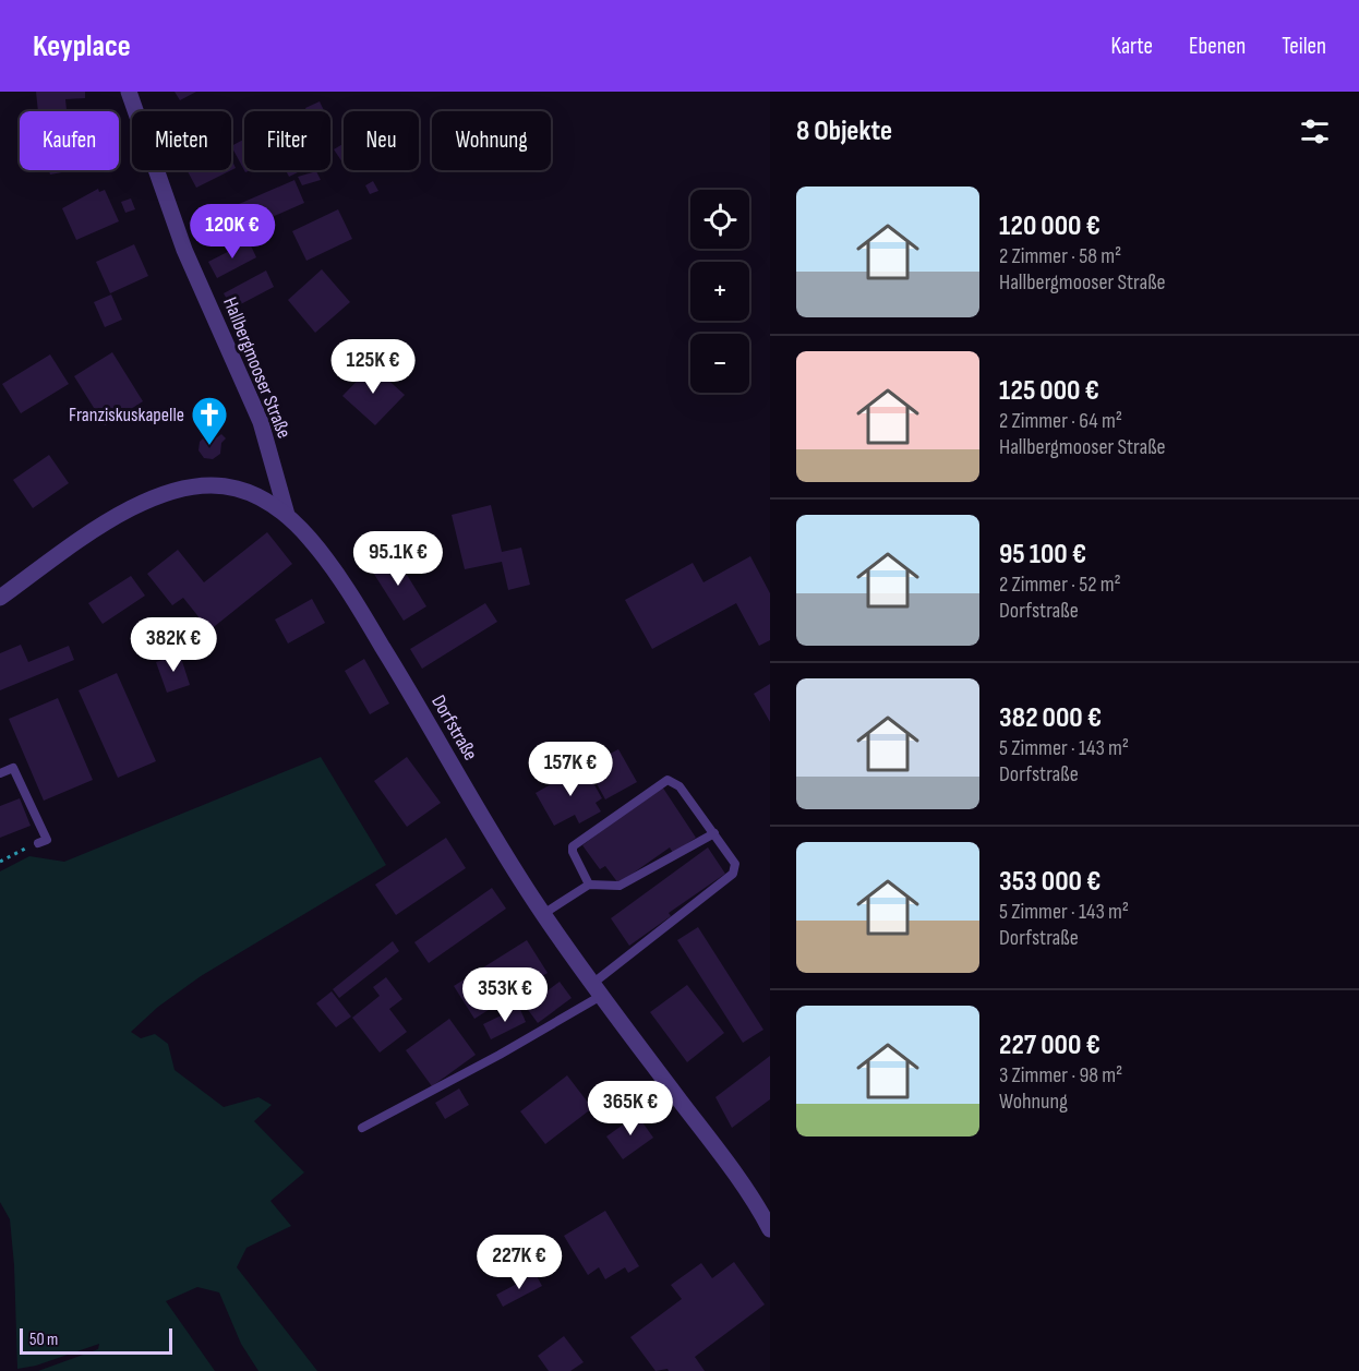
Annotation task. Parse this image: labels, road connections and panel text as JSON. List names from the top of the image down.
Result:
{
  "streets": {
    "street": ["Hallbergmooser Straße", "Dorfstraße"]
  },
  "crossings": [
    ["Hallbergmooser Straße", "Dorfstraße"]
  ],
  "places": {
    "church": ["Franziskuskapelle"]
  },
  "scale_bar": "50 m",
  "page": {
    "header": "Keyplace",
    "nav": ["Karte", "Ebenen", "Teilen"],
    "heading": "8 Objekte",
    "chip": [
      "Kaufen",
      "Mieten",
      "Filter",
      "Neu",
      "Wohnung"
    ],
    "list": [
      {
        "name": "120 000 €",
        "note": "2 Zimmer · 58 m² · Hallbergmooser Straße"
      },
      {
        "name": "125 000 €",
        "note": "2 Zimmer · 64 m² · Hallbergmooser Straße"
      },
      {
        "name": "95 100 €",
        "note": "2 Zimmer · 52 m² · Dorfstraße"
      },
      {
        "name": "382 000 €",
        "note": "5 Zimmer · 143 m² · Dorfstraße"
      },
      {
        "name": "353 000 €",
        "note": "5 Zimmer · 143 m² · Dorfstraße"
      },
      {
        "name": "227 000 €",
        "note": "3 Zimmer · 98 m² · Wohnung"
      }
    ],
    "map_buttons": ["+", "−"],
    "price": [
      "120K €",
      "125K €",
      "95.1K €",
      "382K €",
      "157K €",
      "353K €",
      "365K €",
      "227K €"
    ],
    "scale": "50 m"
  }
}
